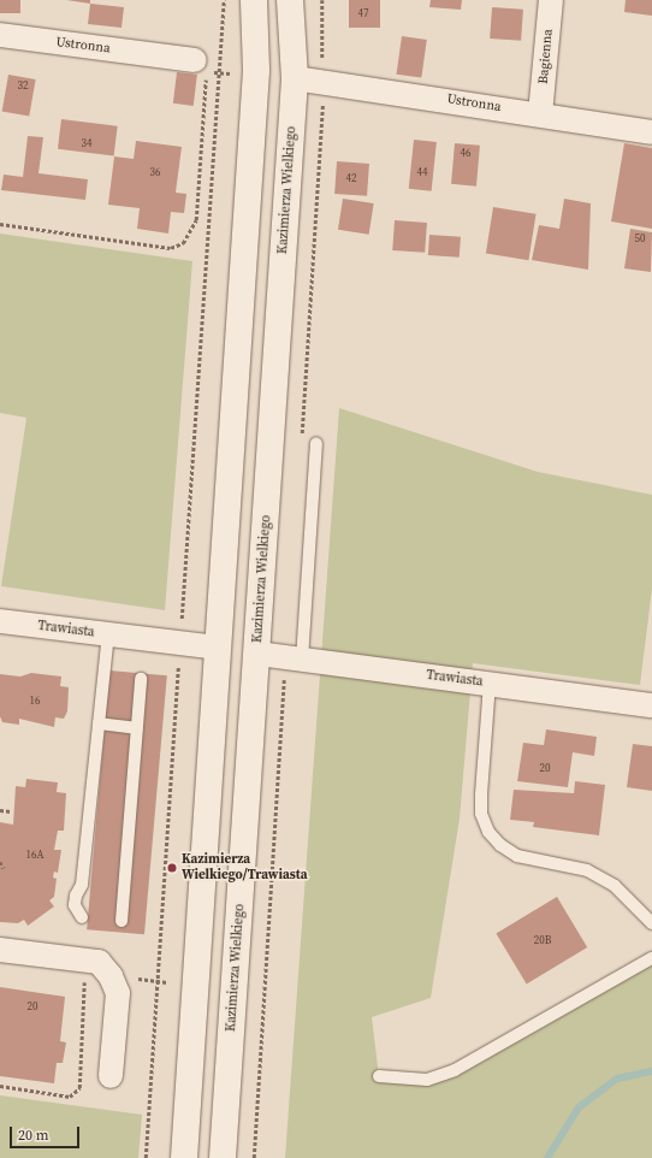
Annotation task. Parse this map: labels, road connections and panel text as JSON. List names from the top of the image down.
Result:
{
  "streets": {
    "main road": ["Kazimierza Wielkiego"],
    "street": ["Ustronna", "Bagienna", "Trawiasta"]
  },
  "crossings": [
    ["Ustronna", "Bagienna"],
    ["Ustronna", "Kazimierza Wielkiego"],
    ["Kazimierza Wielkiego", "Trawiasta"]
  ],
  "places": ["Kazimierza Wielkiego/Trawiasta"],
  "house_numbers": [
    "47",
    "32",
    "34",
    "46",
    "36",
    "44",
    "42",
    "50",
    "16",
    "20",
    "16A",
    "20B",
    "20"
  ],
  "scale_bar": "20 m"
}
